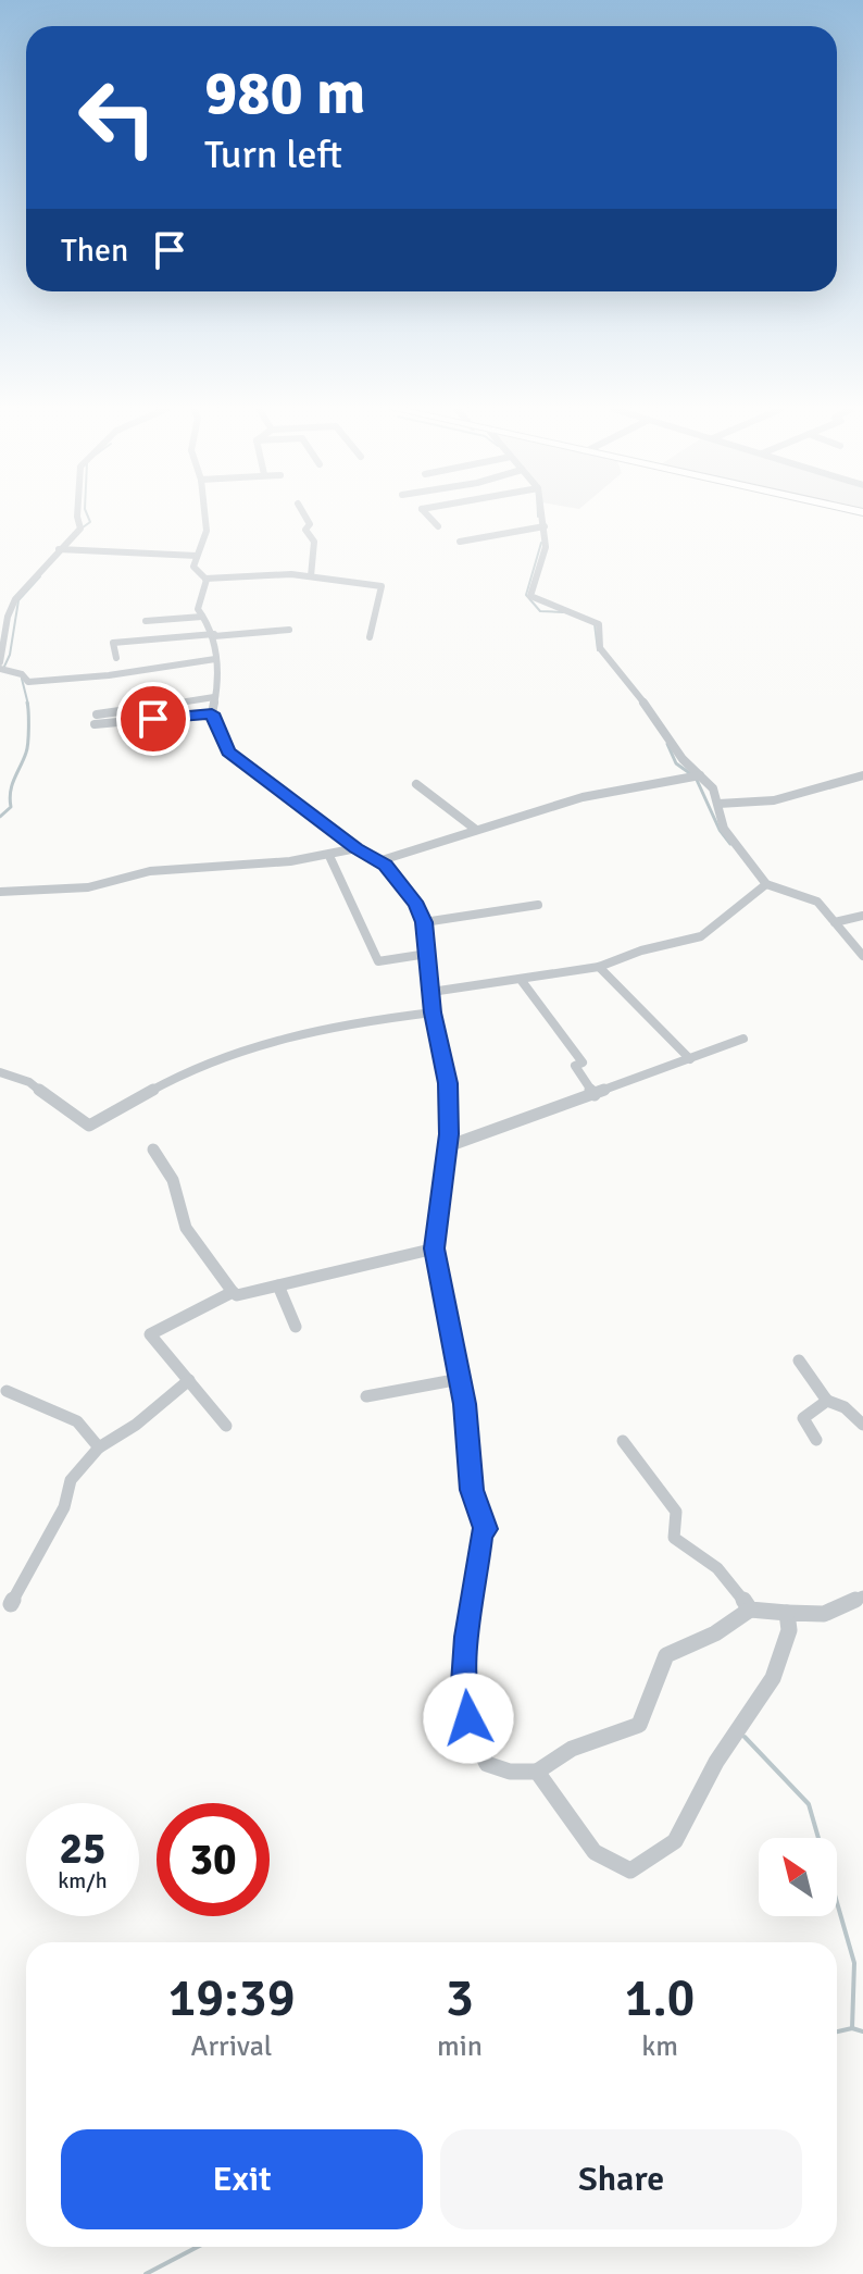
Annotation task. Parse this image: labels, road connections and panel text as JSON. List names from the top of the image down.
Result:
{
  "north": "top left",
  "page": {
    "turn": ["980 m", "Turn left"],
    "then": "Then",
    "speed": "25 km/h",
    "limit": "30",
    "eta": [
      "19:39",
      "Arrival",
      "3",
      "min",
      "1.0",
      "km"
    ],
    "buttons": ["Exit", "Share"]
  }
}
